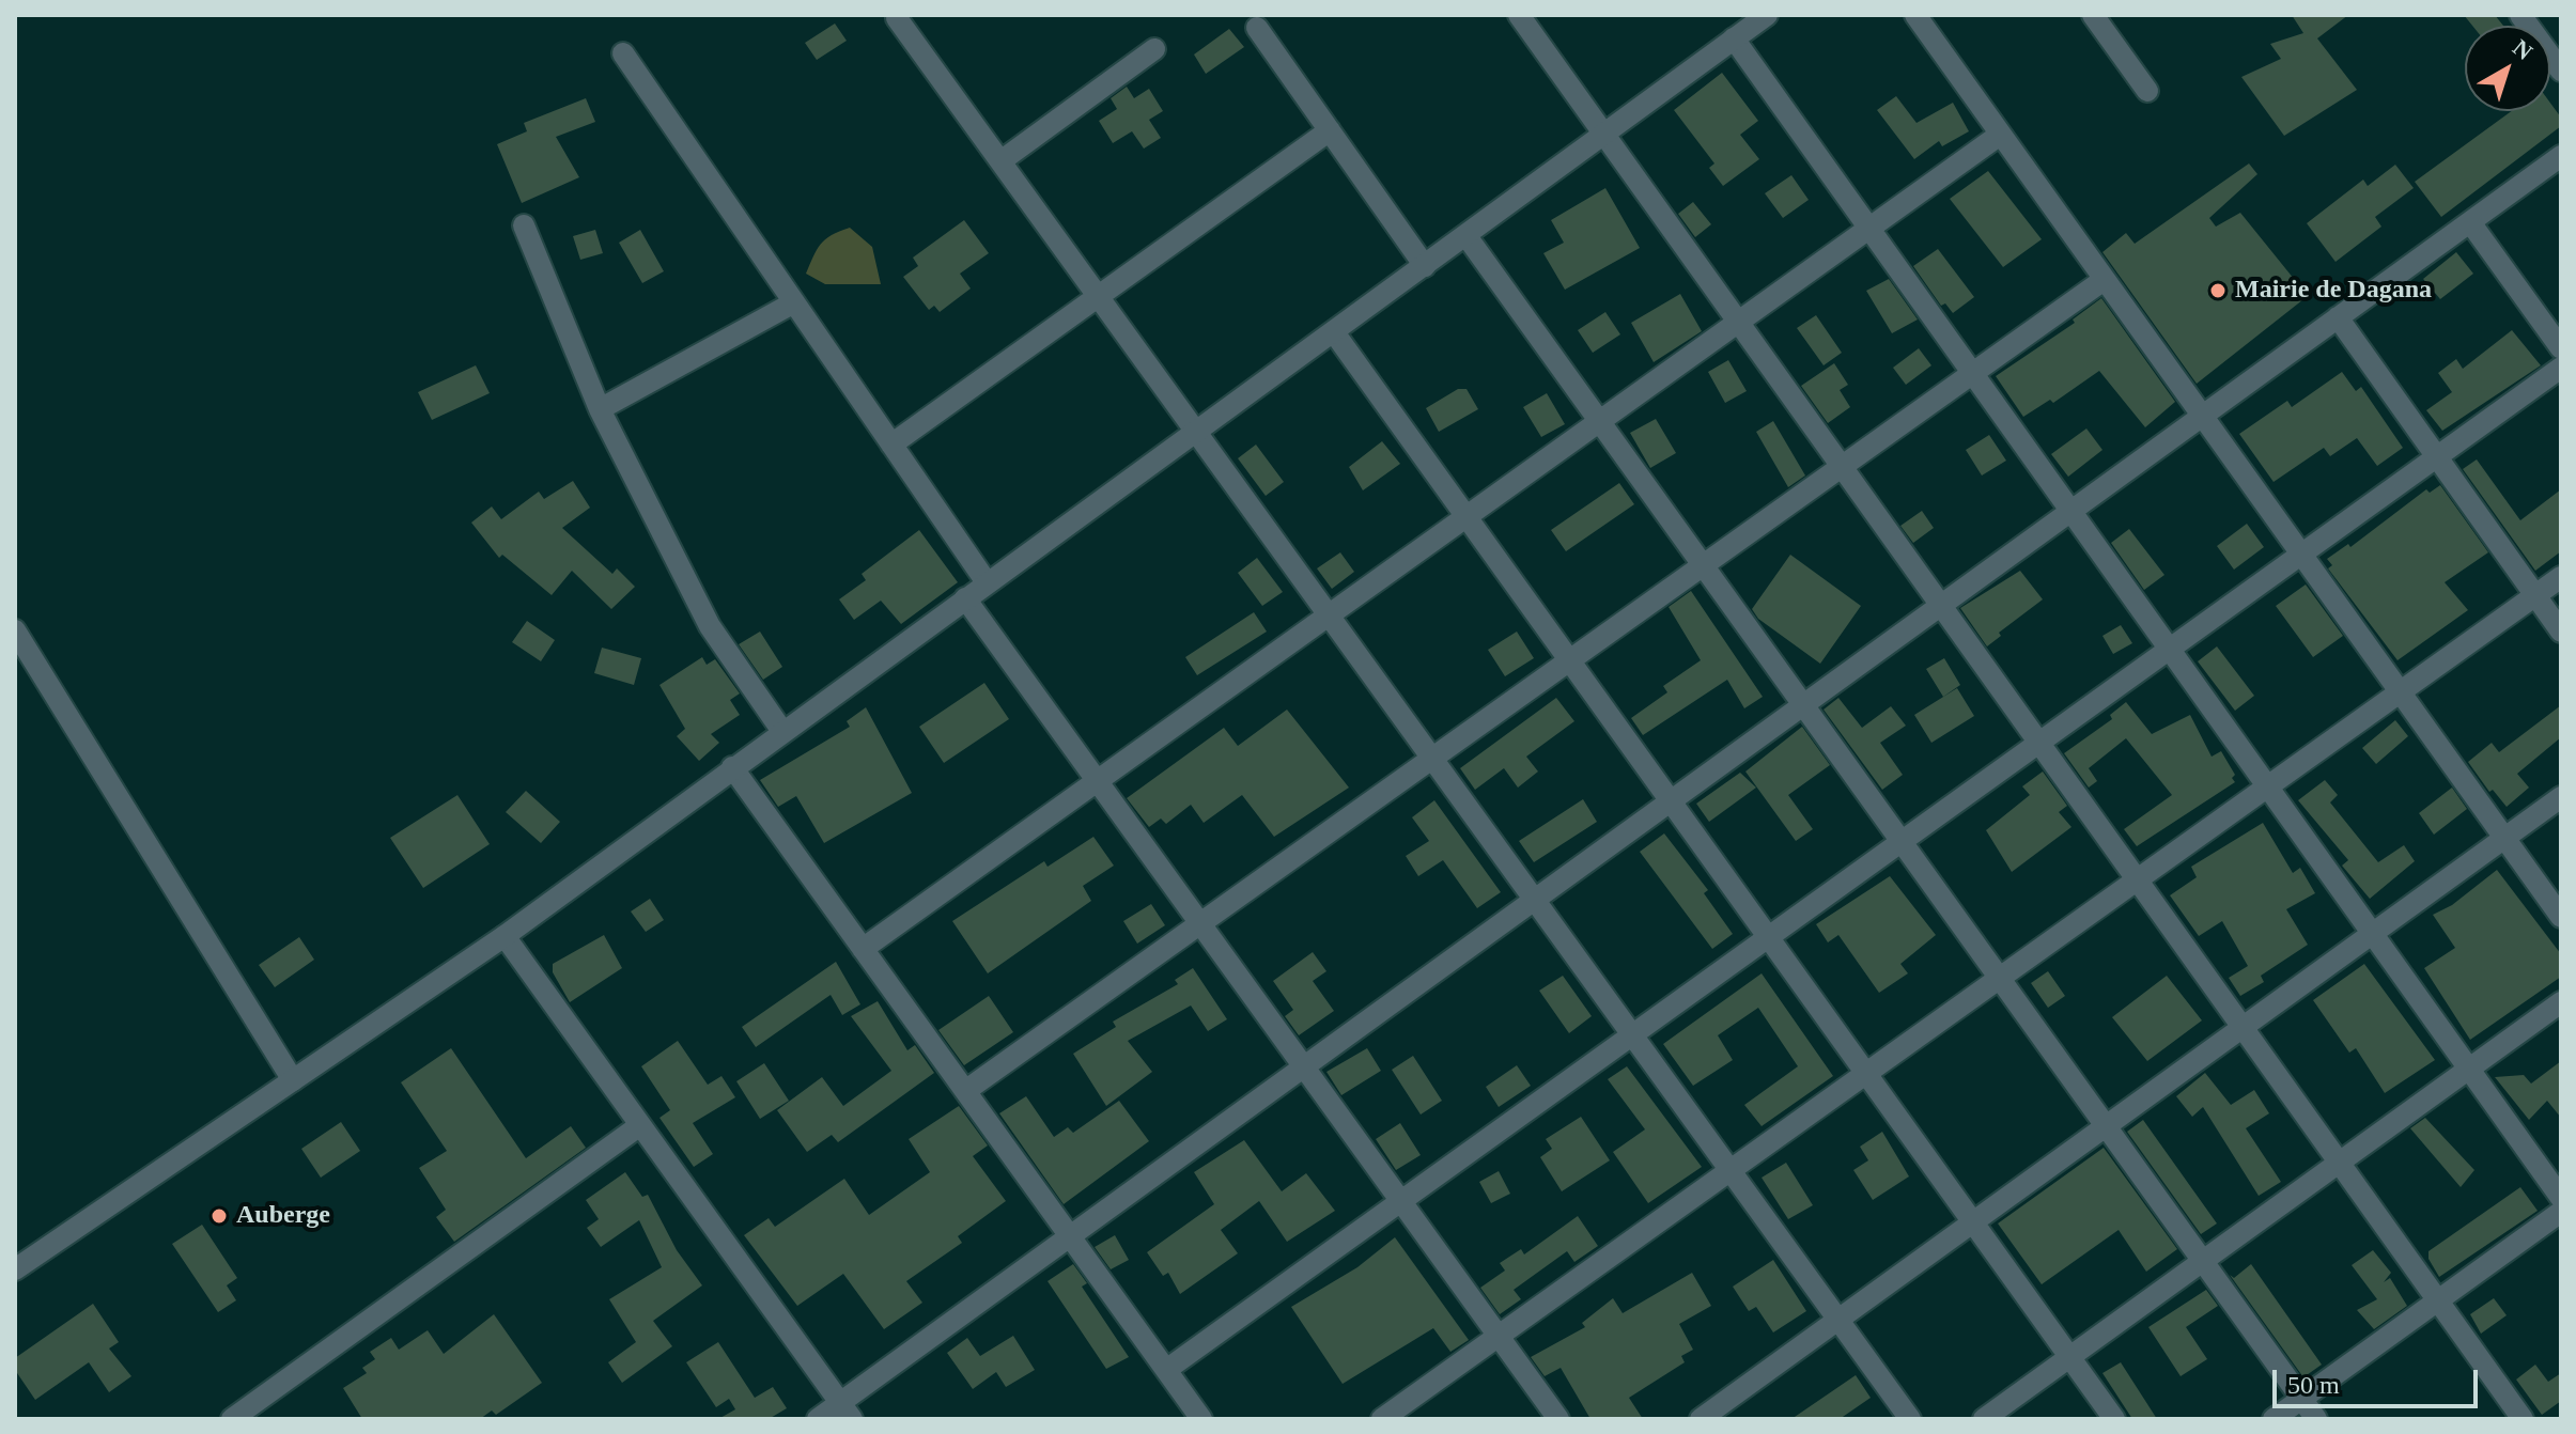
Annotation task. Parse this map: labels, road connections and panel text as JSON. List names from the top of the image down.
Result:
{
  "places": ["Mairie de Dagana", "Auberge"],
  "scale_bar": "50 m",
  "north": "top right"
}
